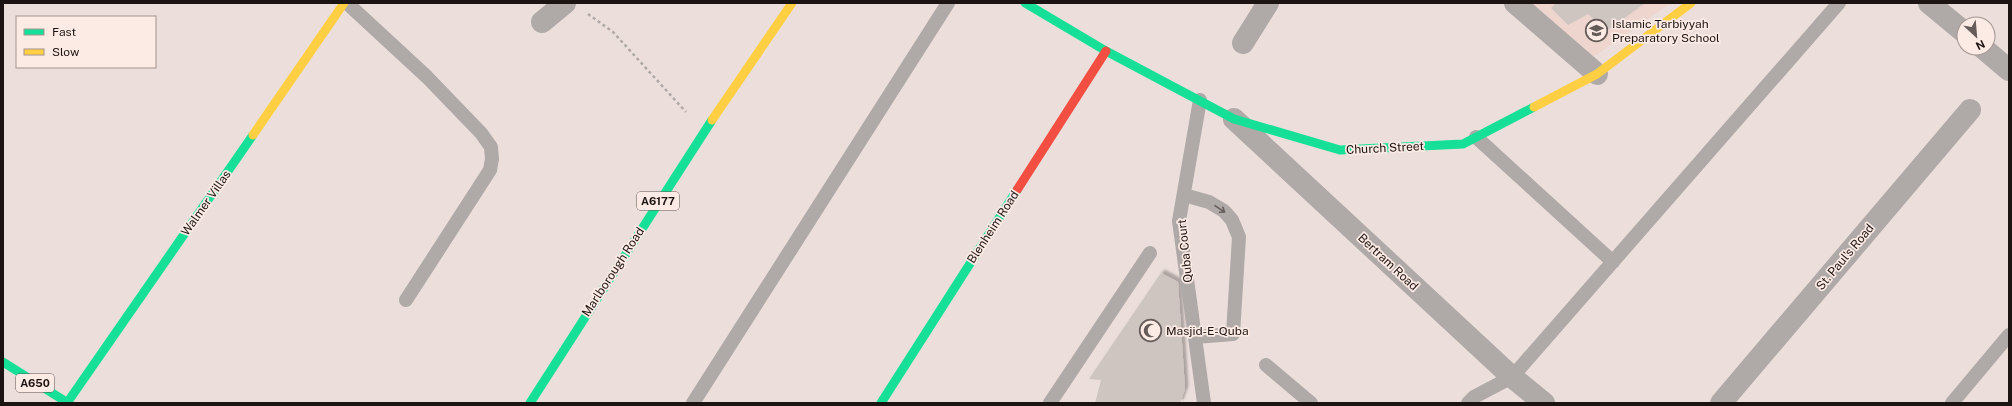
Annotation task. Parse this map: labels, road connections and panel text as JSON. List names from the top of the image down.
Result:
{
  "streets": {
    "street": [
      "Church Street",
      "A6177",
      "Walmer Villas",
      "Blenheim Road",
      "St. Paul's Road",
      "Bertram Road",
      "Marlborough Road",
      "A650"
    ],
    "lane": ["Quba Court"]
  },
  "crossings": [
    ["Church Street", "Blenheim Road"],
    ["Church Street", "Quba Court"],
    ["Church Street", "Bertram Road"],
    ["Walmer Villas", "A650"]
  ],
  "places": {
    "school or university": ["Islamic Tarbiyyah Preparatory School"],
    "mosque": ["Masjid-E-Quba"]
  },
  "legend": ["Fast", "Slow"],
  "north": "bottom right"
}
